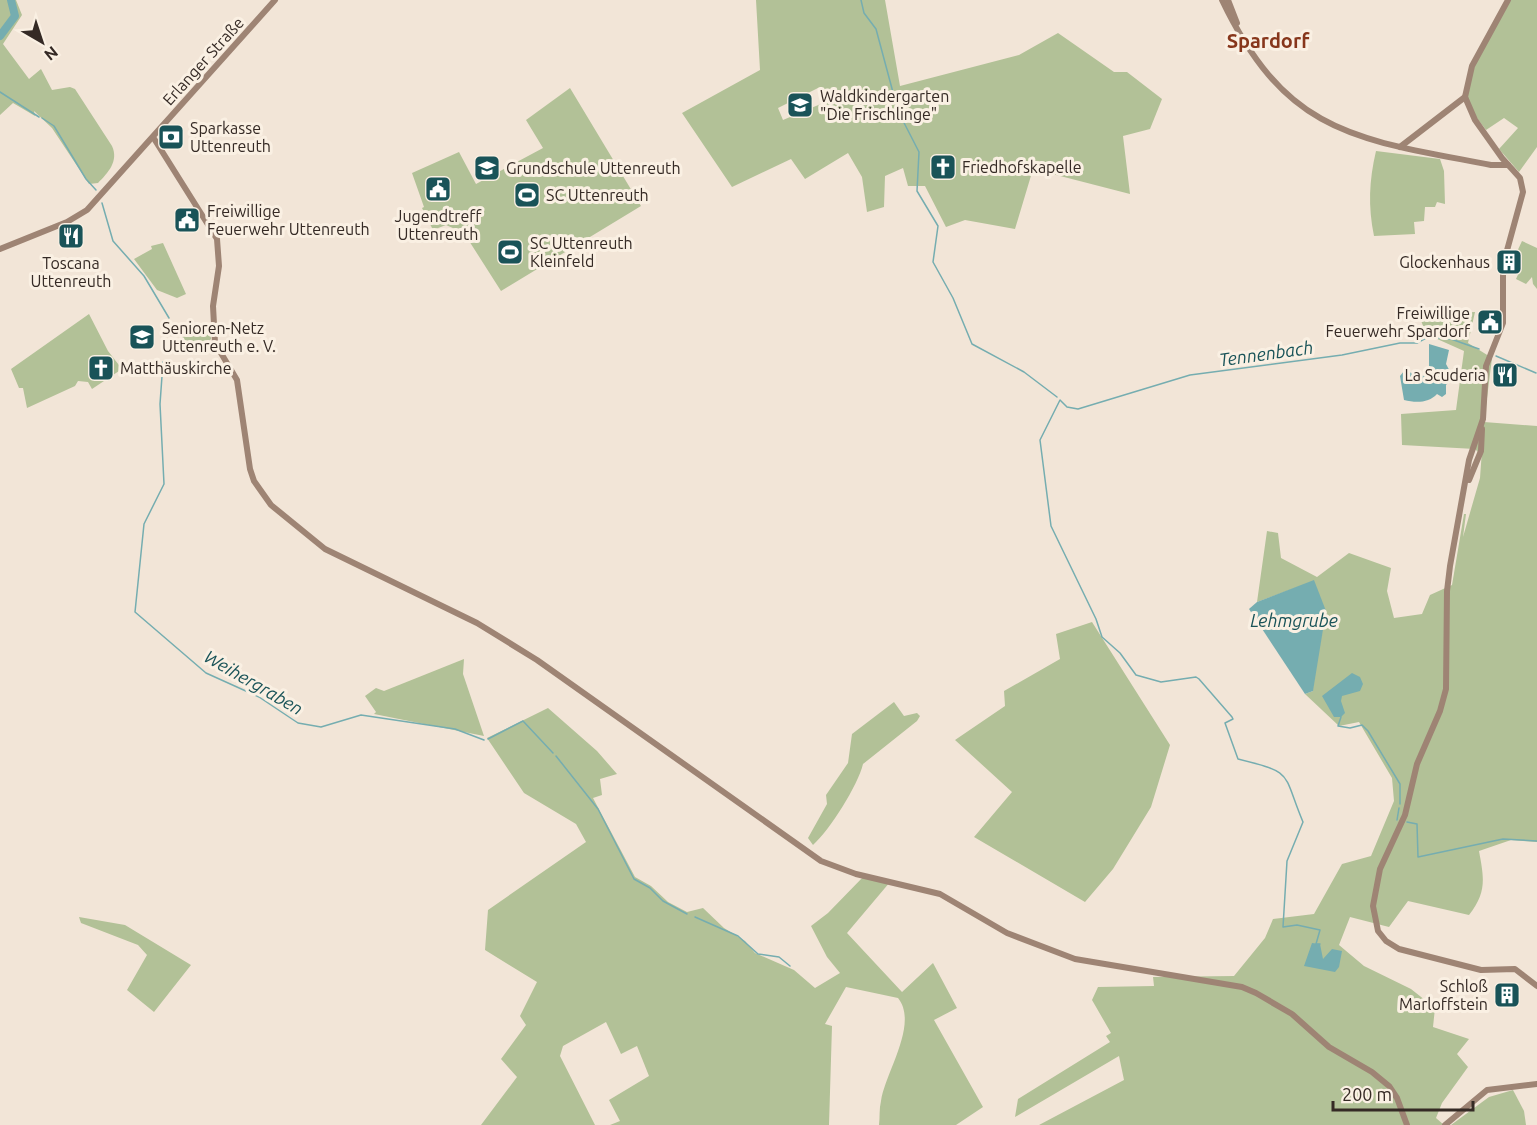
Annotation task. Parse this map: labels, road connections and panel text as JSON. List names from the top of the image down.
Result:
{
  "streets": {
    "street": ["Erlanger Straße"]
  },
  "districts": ["Spardorf"],
  "water": ["Tennenbach", "Lehmgrube", "Weihergraben"],
  "places": {
    "school or university": ["Waldkindergarten \"Die Frischlinge\"", "Grundschule Uttenreuth", "Senioren-Netz Uttenreuth e. V."],
    "bank": ["Sparkasse Uttenreuth"],
    "church": ["Friedhofskapelle", "Matthäuskirche"],
    "public building": ["Jugendtreff Uttenreuth", "Freiwillige Feuerwehr Uttenreuth", "Freiwillige Feuerwehr Spardorf"],
    "sports": ["SC Uttenreuth", "SC Uttenreuth Kleinfeld"],
    "restaurant": ["Toscana Uttenreuth", "La Scuderia"],
    "building": ["Glockenhaus", "Schloß Marloffstein"]
  },
  "scale_bar": "200 m",
  "north": "bottom right"
}
